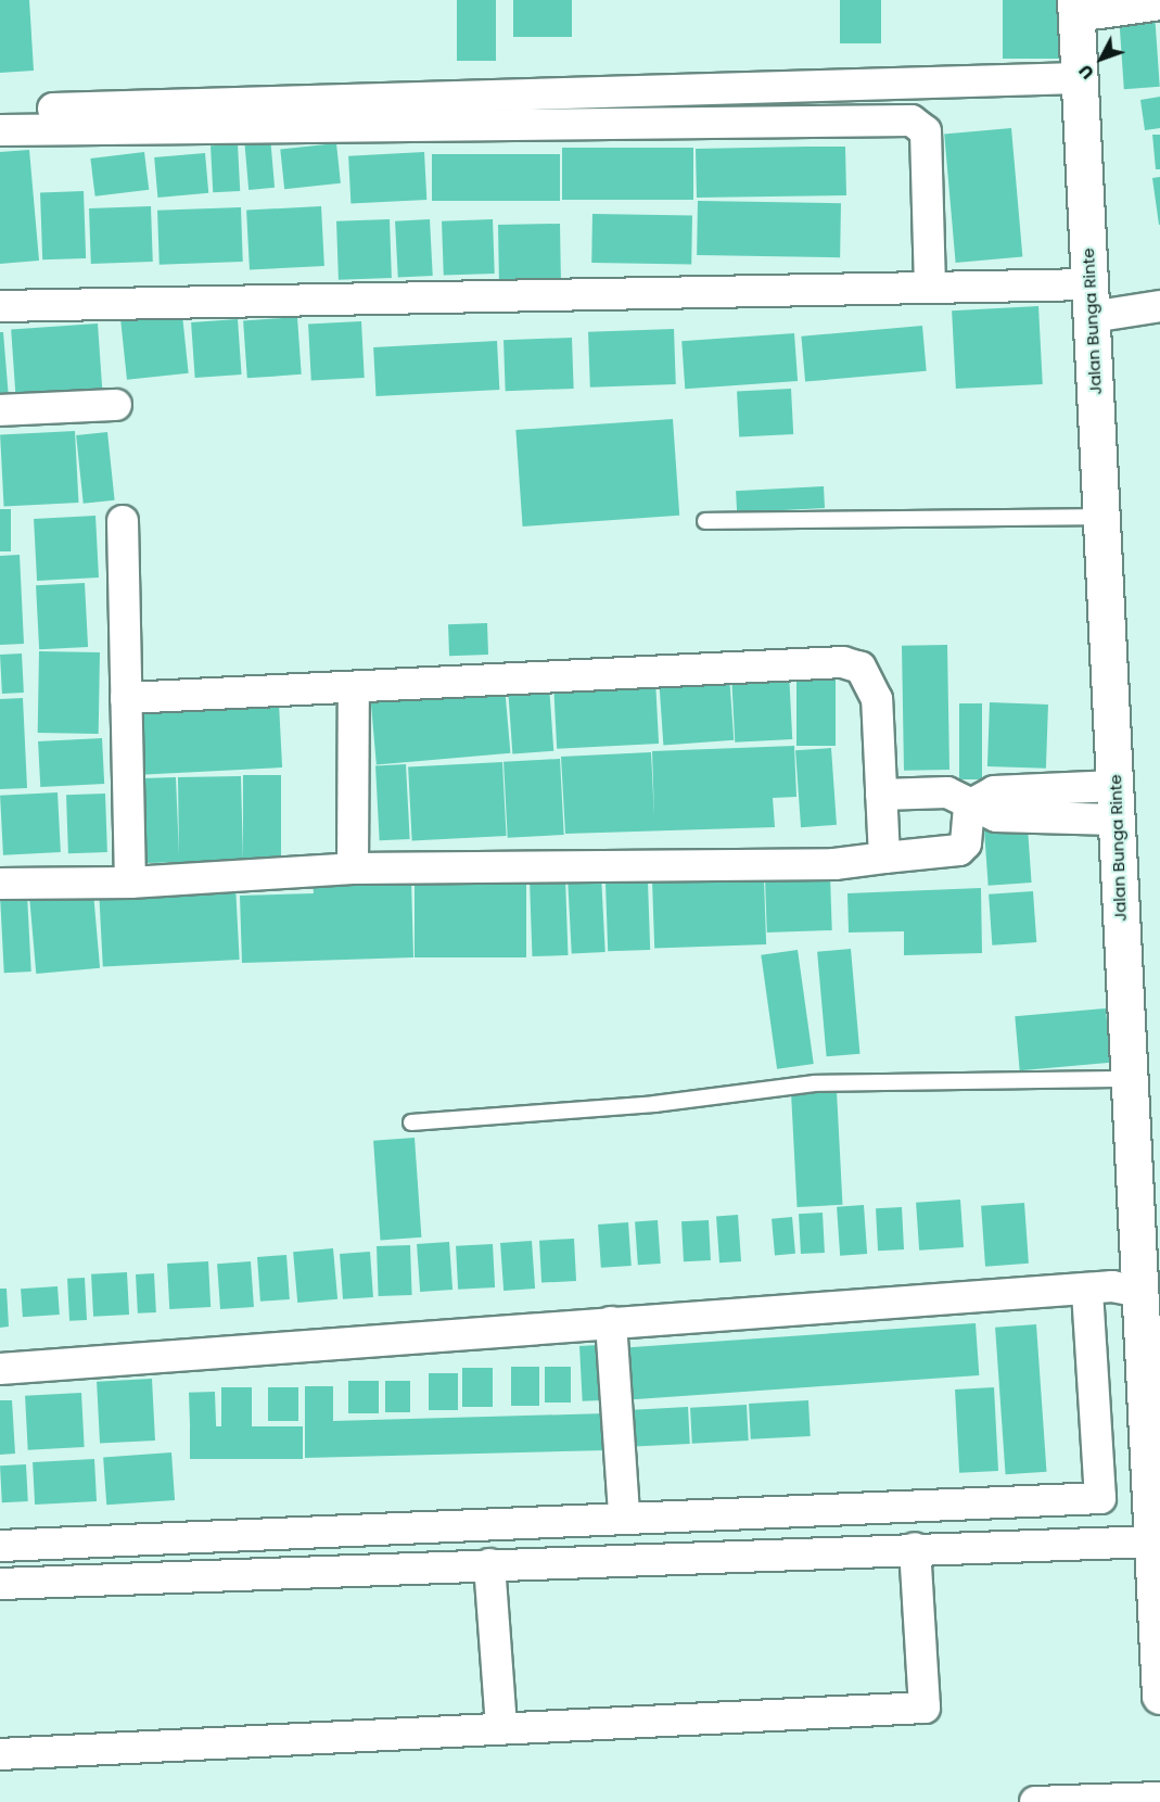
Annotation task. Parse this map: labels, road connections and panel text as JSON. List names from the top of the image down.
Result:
{
  "streets": {
    "street": ["Jalan Bunga Rinte"]
  },
  "north": "bottom left"
}
